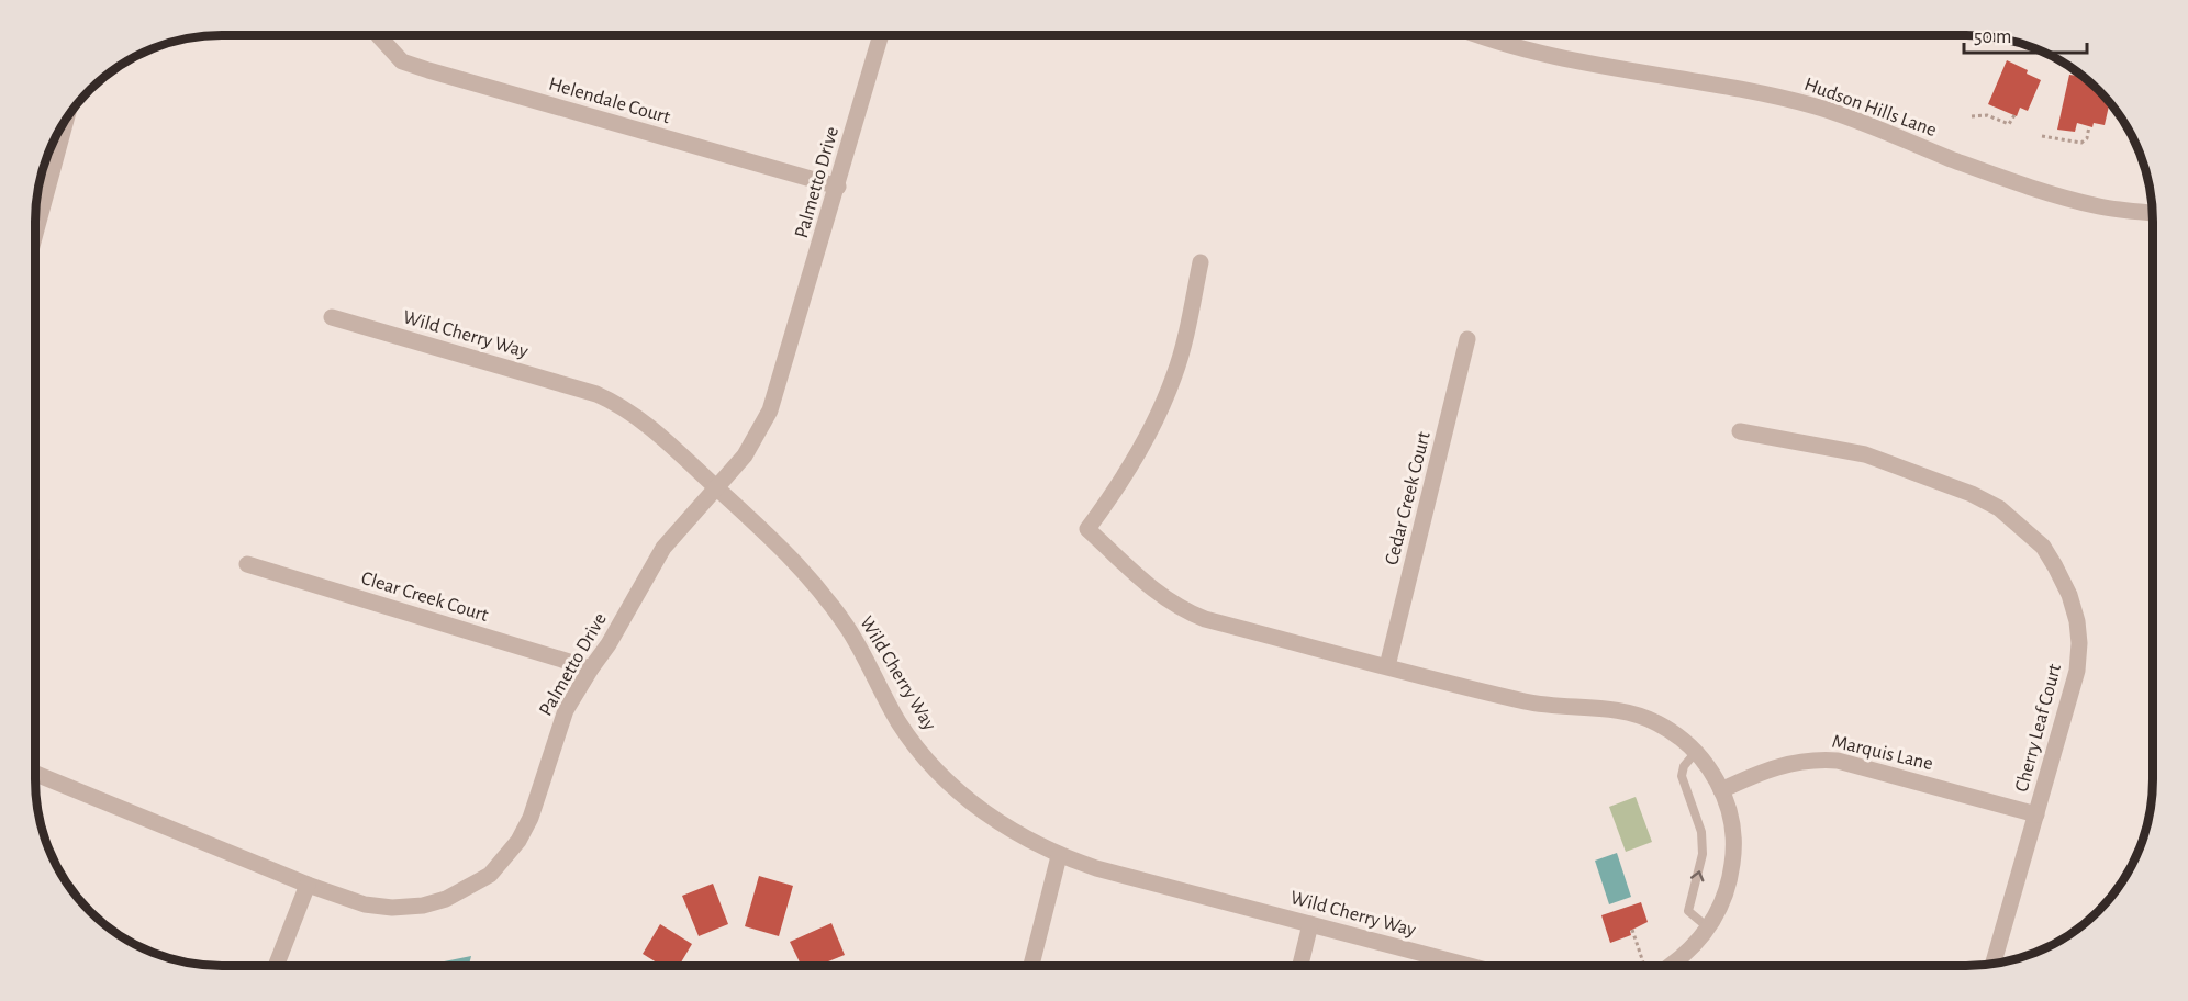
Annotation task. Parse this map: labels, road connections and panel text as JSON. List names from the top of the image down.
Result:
{
  "streets": {
    "street": [
      "Helendale Court",
      "Hudson Hills Lane",
      "Palmetto Drive",
      "Wild Cherry Way",
      "Cedar Creek Court",
      "Clear Creek Court",
      "Cherry Leaf Court",
      "Marquis Lane"
    ]
  },
  "crossings": [
    ["Helendale Court", "Palmetto Drive"],
    ["Palmetto Drive", "Wild Cherry Way"],
    ["Palmetto Drive", "Clear Creek Court"],
    ["Cherry Leaf Court", "Marquis Lane"]
  ],
  "scale_bar": "50 m"
}
